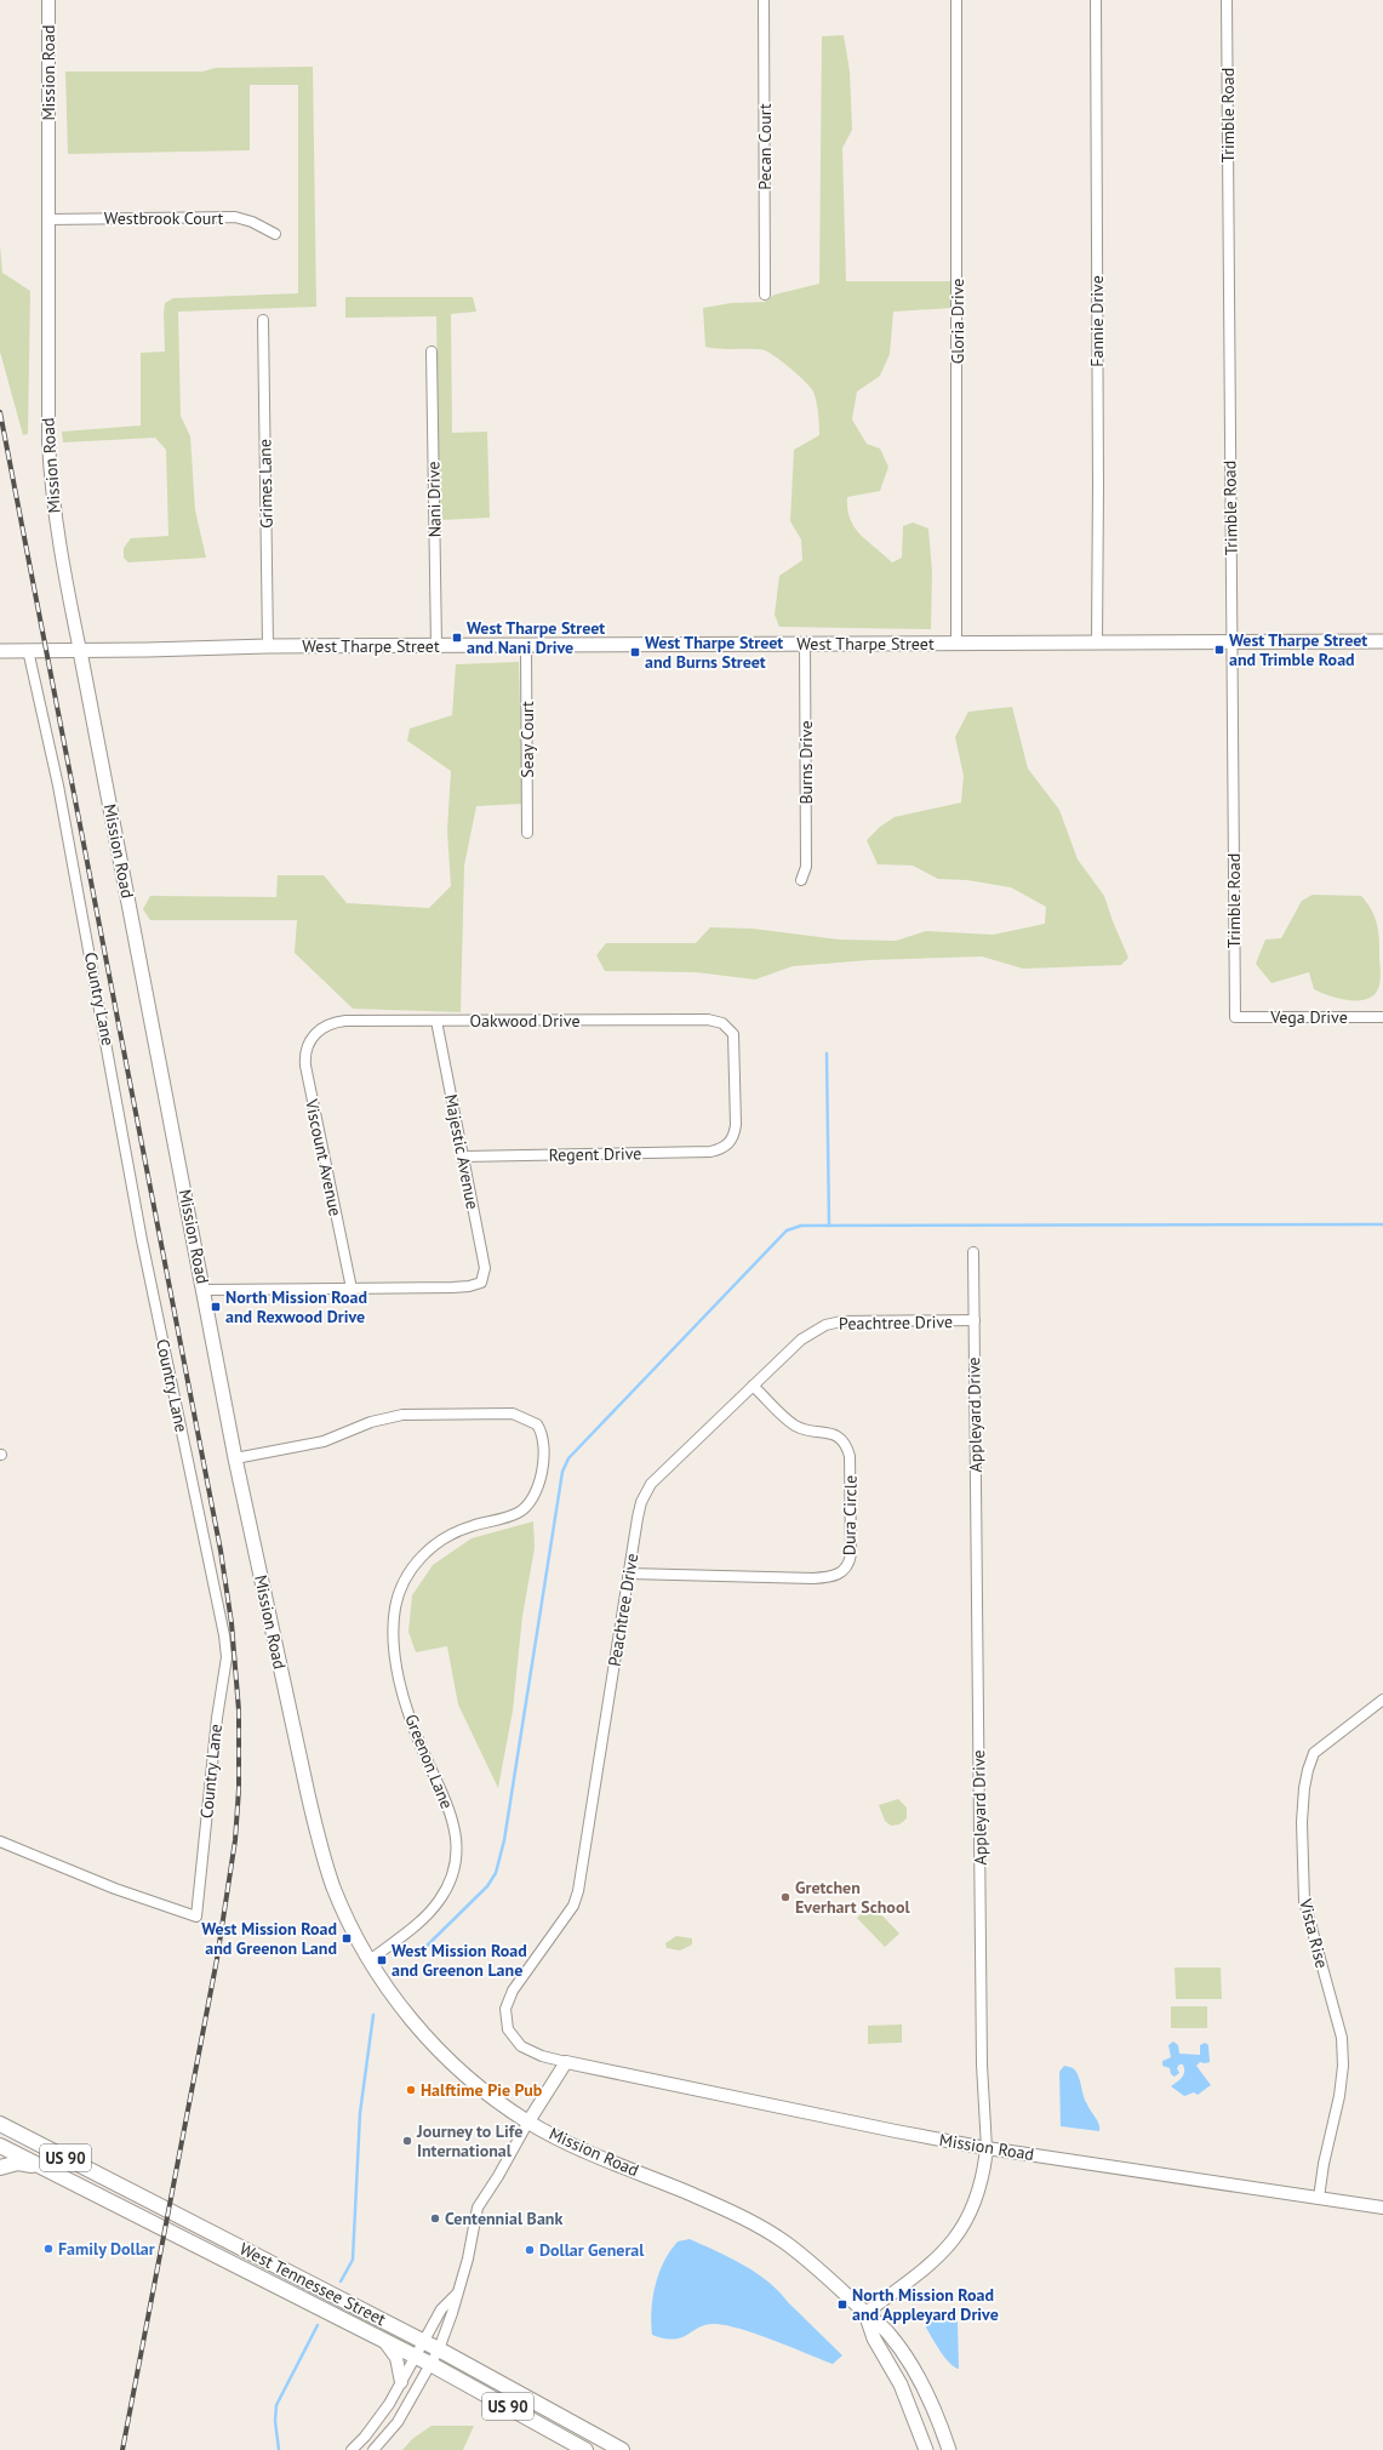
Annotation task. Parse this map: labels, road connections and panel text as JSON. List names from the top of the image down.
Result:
{
  "streets": {
    "main road": [
      "Mission Road",
      "West Tharpe Street",
      "US 90",
      "West Tennessee Street"
    ],
    "street": [
      "Trimble Road",
      "Pecan Court",
      "Westbrook Court",
      "Gloria Drive",
      "Fannie Drive",
      "Grimes Lane",
      "Nani Drive",
      "Seay Court",
      "Burns Drive",
      "Country Lane",
      "Vega Drive",
      "Oakwood Drive",
      "Majestic Avenue",
      "Regent Drive",
      "Viscount Avenue",
      "Peachtree Drive",
      "Appleyard Drive",
      "Dura Circle",
      "Greenon Lane",
      "Vista Rise"
    ]
  },
  "crossings": [
    ["Mission Road", "Westbrook Court"],
    ["Mission Road", "West Tharpe Street"],
    ["Mission Road", "Peachtree Drive"],
    ["Mission Road", "Appleyard Drive"],
    ["Mission Road", "Greenon Lane"],
    ["Mission Road", "Vista Rise"],
    ["Trimble Road", "West Tharpe Street"],
    ["Trimble Road", "Vega Drive"],
    ["Gloria Drive", "West Tharpe Street"],
    ["Fannie Drive", "West Tharpe Street"],
    ["Grimes Lane", "West Tharpe Street"],
    ["Nani Drive", "West Tharpe Street"],
    ["West Tharpe Street", "Seay Court"],
    ["West Tharpe Street", "Burns Drive"],
    ["West Tharpe Street", "Country Lane"],
    ["Oakwood Drive", "Majestic Avenue"],
    ["Oakwood Drive", "Regent Drive"],
    ["Oakwood Drive", "Viscount Avenue"],
    ["Majestic Avenue", "Regent Drive"],
    ["Majestic Avenue", "Viscount Avenue"],
    ["Peachtree Drive", "Appleyard Drive"],
    ["Peachtree Drive", "Dura Circle"]
  ],
  "places": {
    "transit": [
      "West Tharpe Street and Nani Drive",
      "West Tharpe Street and Trimble Road",
      "West Tharpe Street and Burns Street",
      "North Mission Road and Rexwood Drive",
      "West Mission Road and Greenon Land",
      "West Mission Road and Greenon Lane",
      "North Mission Road and Appleyard Drive"
    ],
    "other": [
      "Gretchen Everhart School",
      "Halftime Pie Pub",
      "Journey to Life International",
      "Centennial Bank",
      "Family Dollar",
      "Dollar General"
    ]
  }
}
